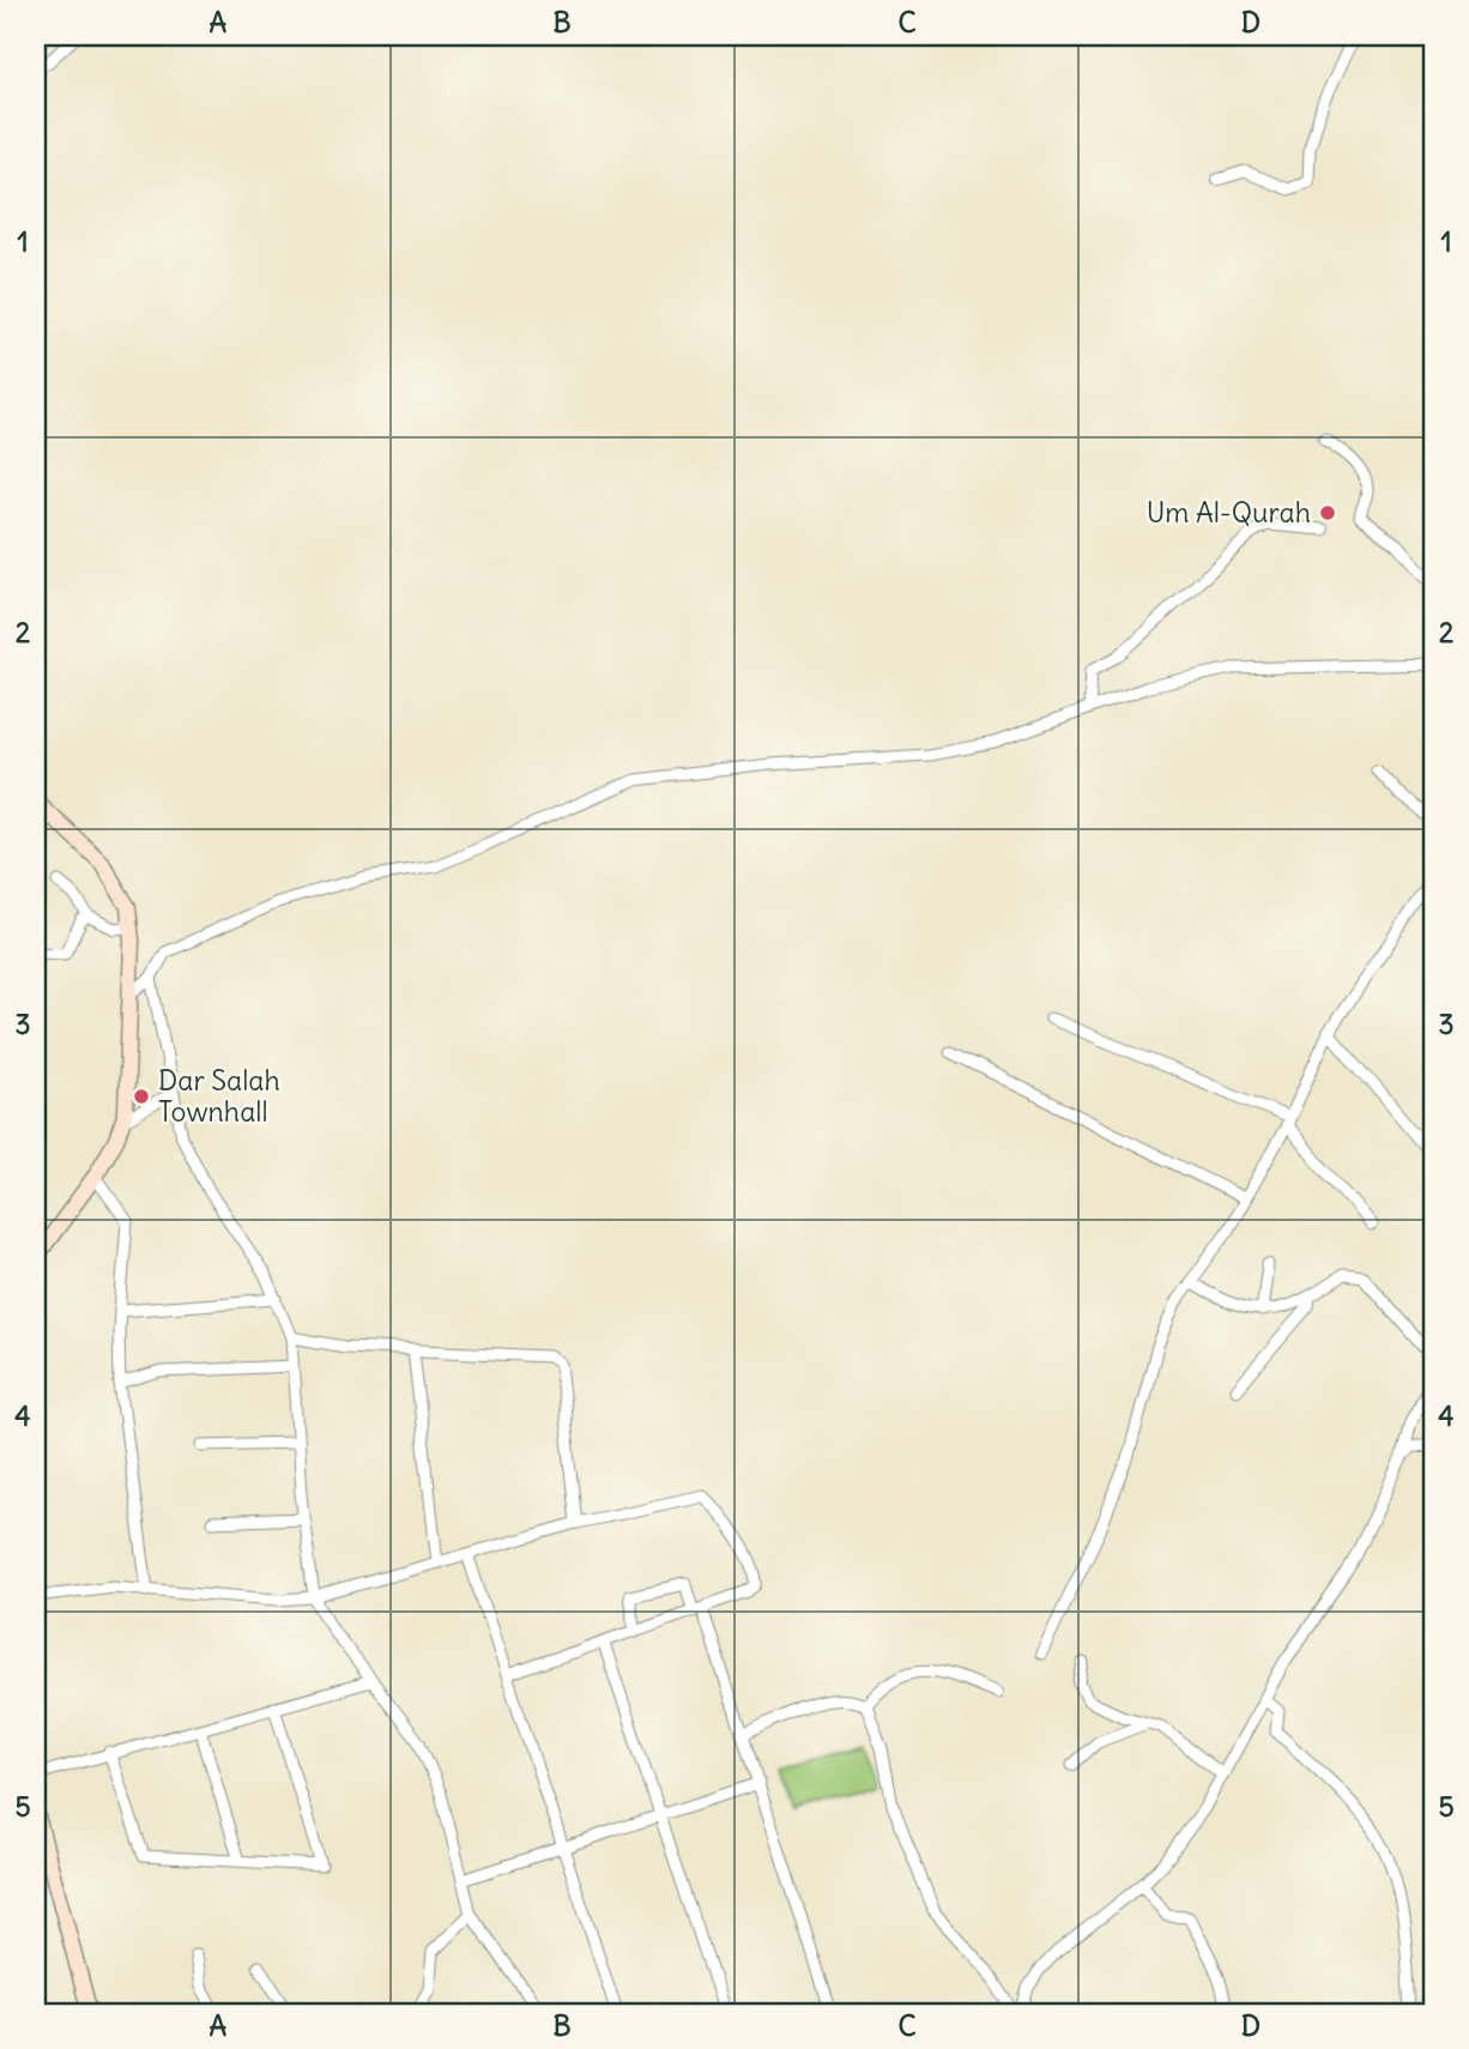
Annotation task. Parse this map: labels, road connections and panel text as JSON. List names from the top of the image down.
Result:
{
  "places": ["Um Al-Qurah", "Dar Salah Townhall"],
  "grid": {
    "columns": [
      "A",
      "B",
      "C",
      "D"
    ],
    "rows": [
      "1",
      "2",
      "3",
      "4",
      "5"
    ]
  }
}
